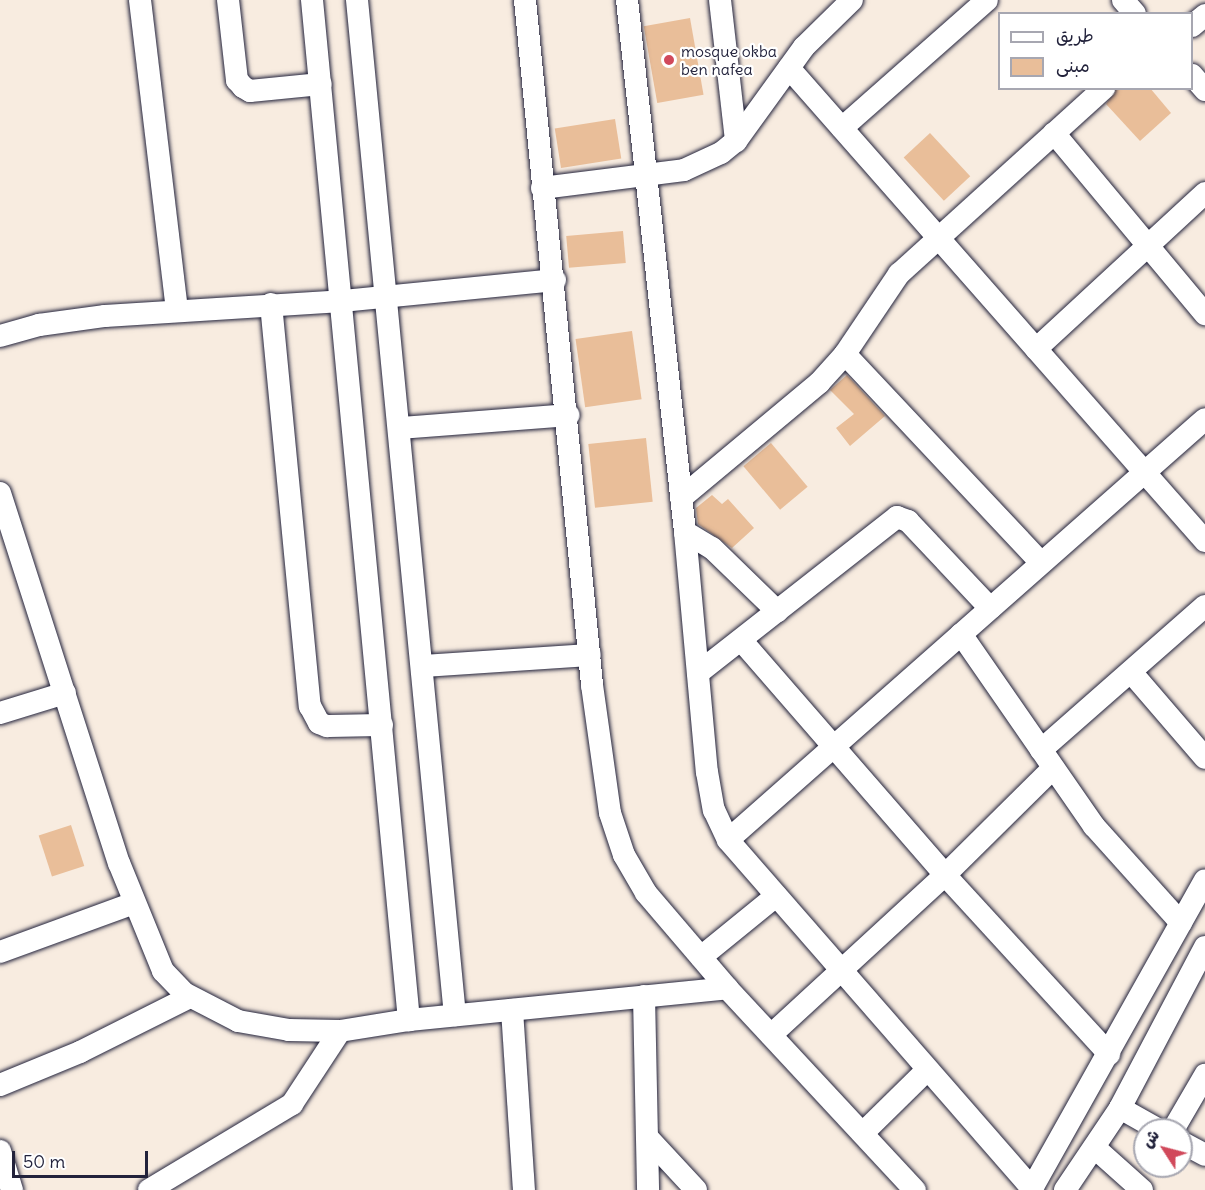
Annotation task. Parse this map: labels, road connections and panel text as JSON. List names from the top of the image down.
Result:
{
  "places": ["mosque okba ben nafea"],
  "legend": ["طريق", "مبنى"],
  "scale_bar": "50 m",
  "north": "top left"
}
